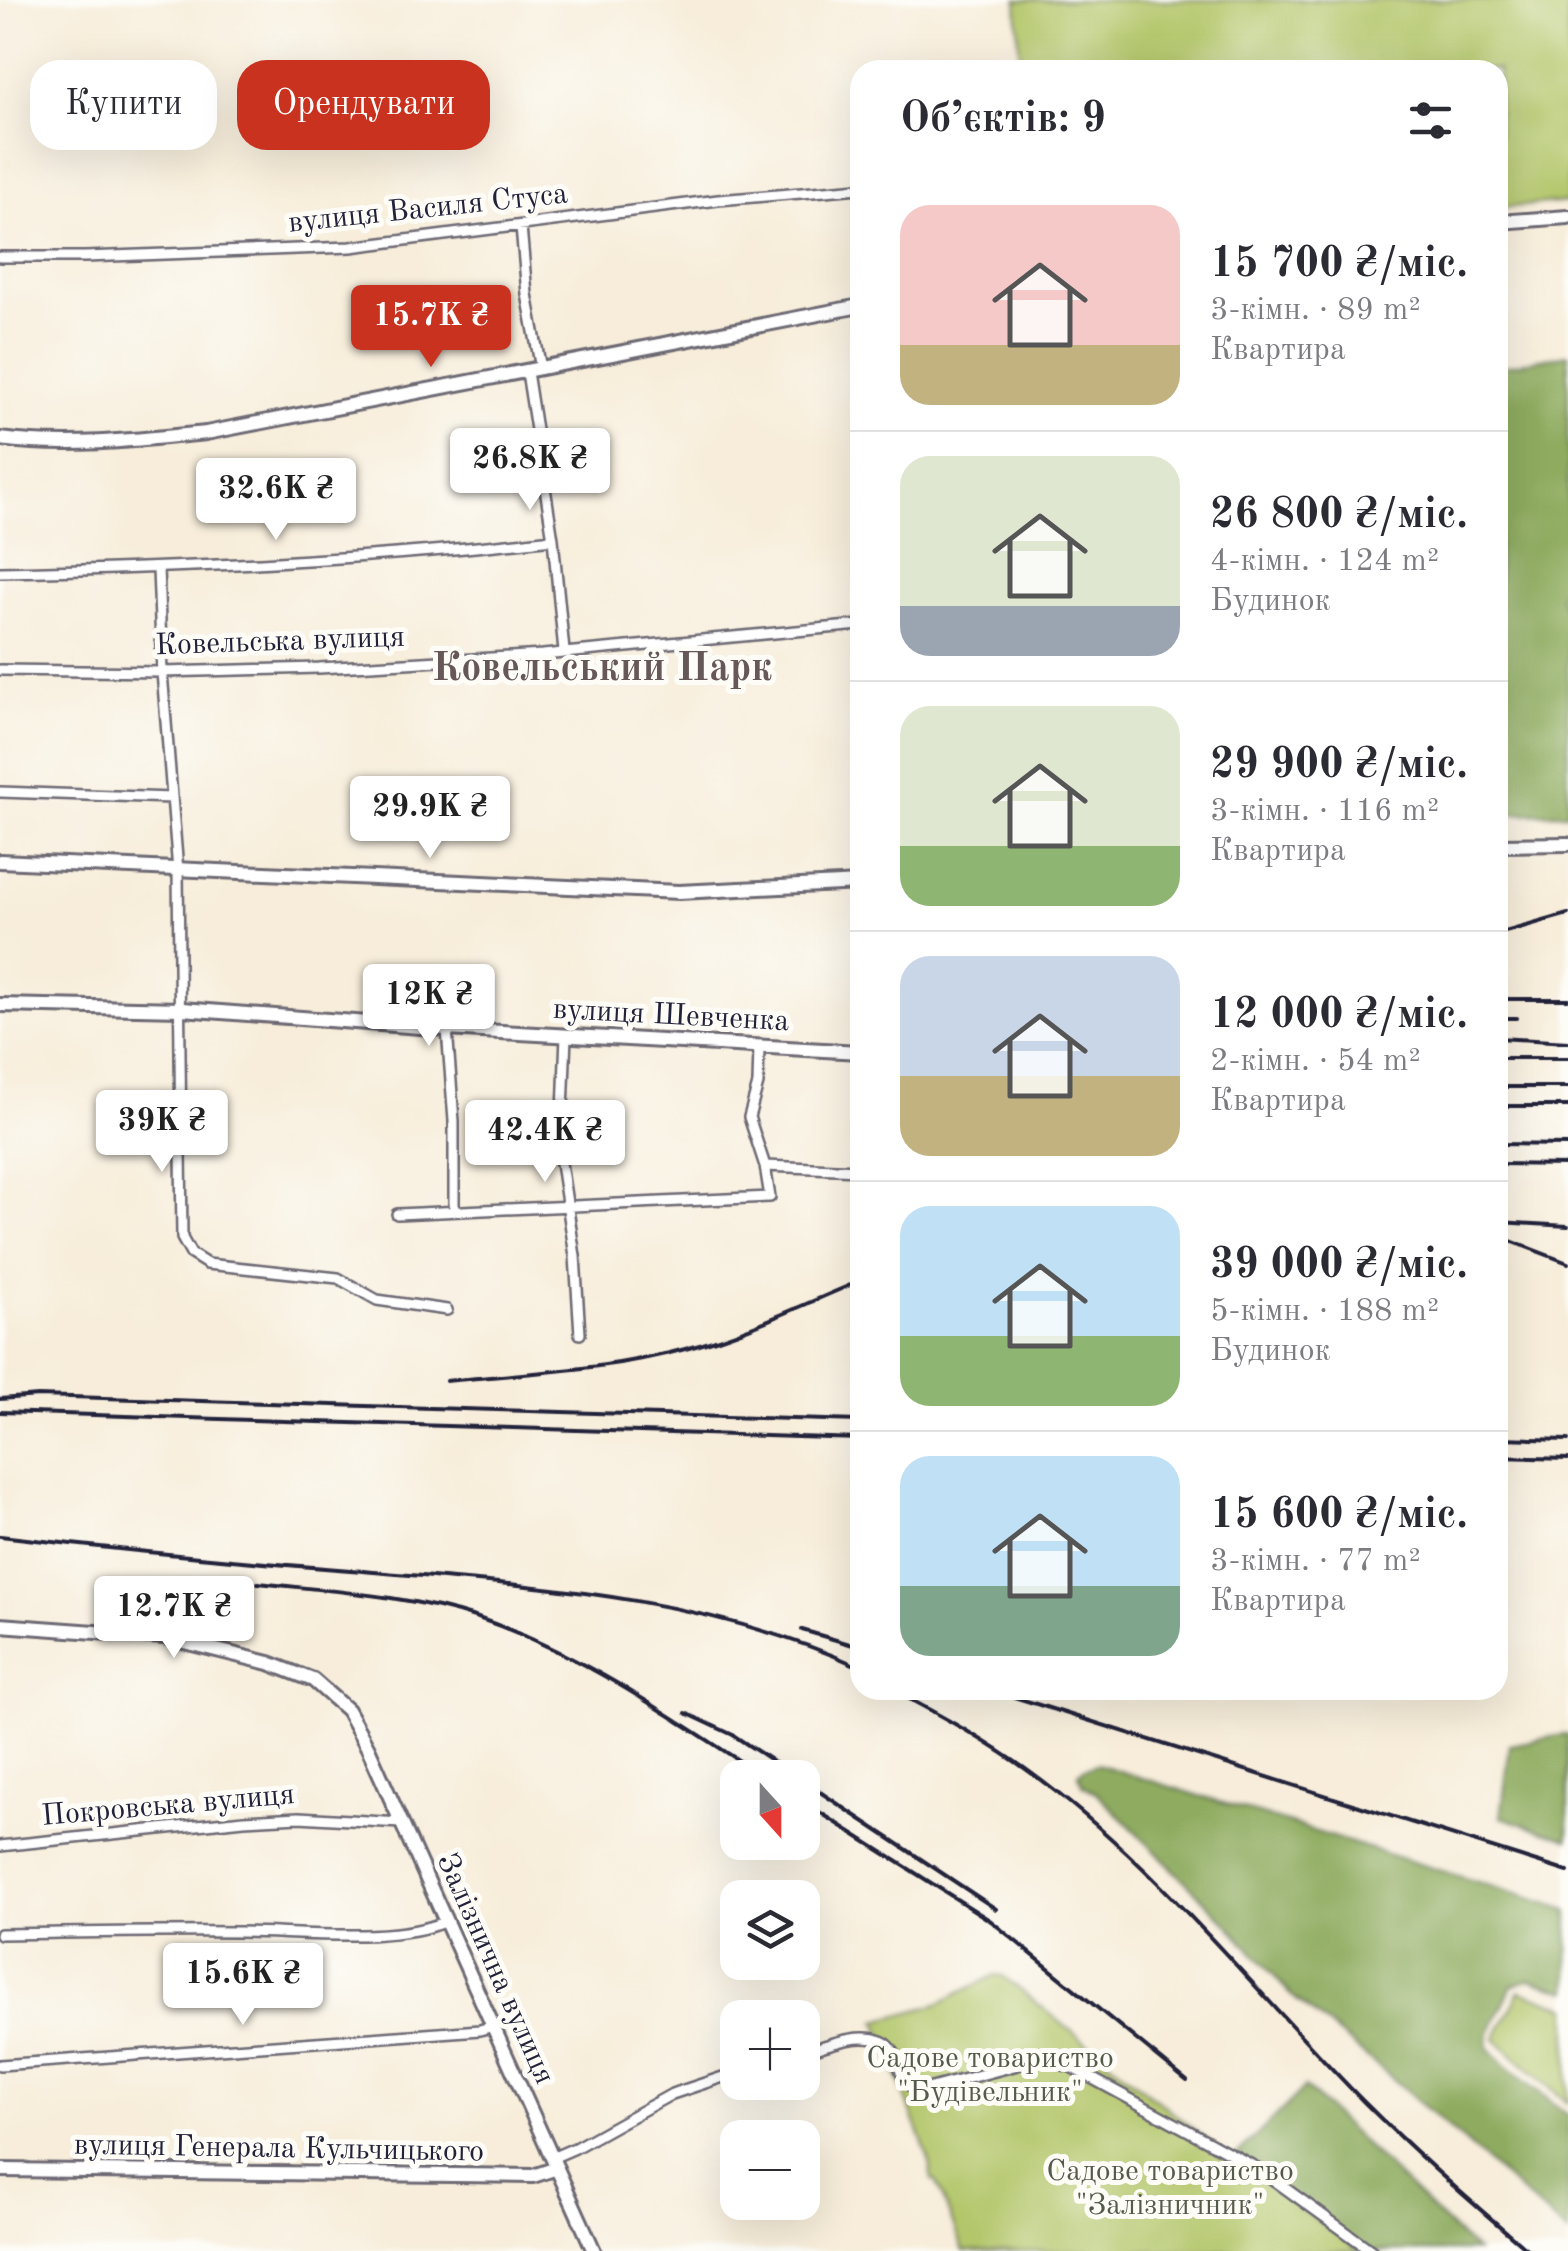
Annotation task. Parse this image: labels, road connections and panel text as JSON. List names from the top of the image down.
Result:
{
  "streets": {
    "street": [
      "вулиця Василя Стуса",
      "Ковельська вулиця",
      "вулиця Шевченка",
      "Покровська вулиця",
      "Залізнична вулиця",
      "вулиця Генерала Кульчицького"
    ]
  },
  "crossings": [
    ["Покровська вулиця", "Залізнична вулиця"],
    ["Залізнична вулиця", "вулиця Генерала Кульчицького"]
  ],
  "districts": ["Ковельський Парк"],
  "parks": ["Садове товариство \"Будівельник\"", "Садове товариство \"Залізничник\""],
  "north": "bottom",
  "page": {
    "chip": ["Купити", "Орендувати"],
    "heading": "Об’єктів: 9",
    "list": [
      {
        "name": "15 700 ₴/міс.",
        "note": "3-кімн. · 89 m² · Квартира"
      },
      {
        "name": "26 800 ₴/міс.",
        "note": "4-кімн. · 124 m² · Будинок"
      },
      {
        "name": "29 900 ₴/міс.",
        "note": "3-кімн. · 116 m² · Квартира"
      },
      {
        "name": "12 000 ₴/міс.",
        "note": "2-кімн. · 54 m² · Квартира"
      },
      {
        "name": "39 000 ₴/міс.",
        "note": "5-кімн. · 188 m² · Будинок"
      },
      {
        "name": "15 600 ₴/міс.",
        "note": "3-кімн. · 77 m² · Квартира"
      }
    ],
    "price": [
      "15.7K ₴",
      "26.8K ₴",
      "32.6K ₴",
      "29.9K ₴",
      "12K ₴",
      "39K ₴",
      "42.4K ₴",
      "12.7K ₴",
      "15.6K ₴"
    ],
    "map_buttons": ["+", "−"]
  }
}
